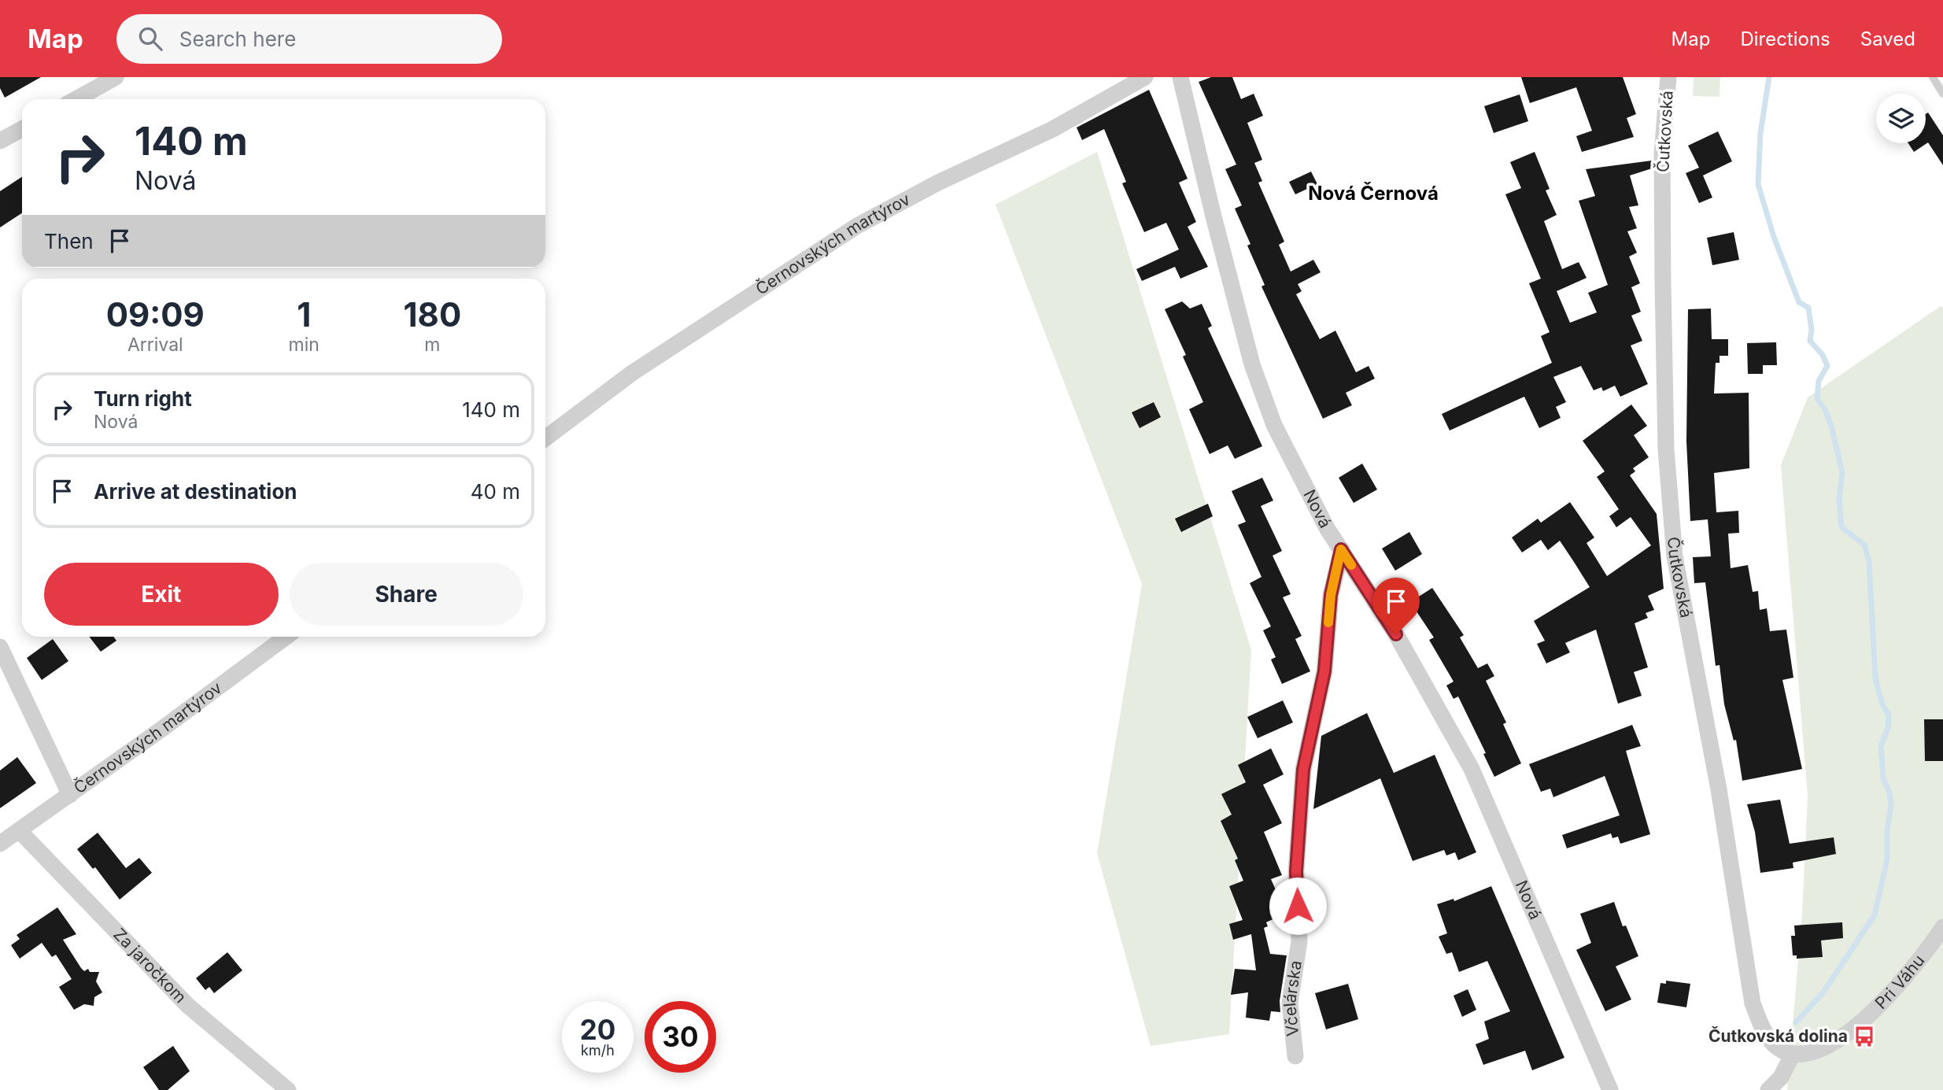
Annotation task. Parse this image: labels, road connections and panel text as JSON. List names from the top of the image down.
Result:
{
  "streets": {
    "street": [
      "Čutkovská",
      "Černovských martýrov",
      "Nová",
      "Za jaročkom",
      "Pri Váhu",
      "Včelárska"
    ]
  },
  "crossings": [
    ["Čutkovská", "Pri Váhu"],
    ["Černovských martýrov", "Za jaročkom"],
    ["Nová", "Včelárska"]
  ],
  "districts": ["Nová Černová"],
  "places": {
    "bus stop": ["Čutkovská dolina"]
  },
  "page": {
    "header": "Map",
    "search": "Search here",
    "nav": ["Map", "Directions", "Saved"],
    "turn": ["140 m", "Nová"],
    "then": "Then",
    "eta": [
      "09:09",
      "Arrival",
      "1",
      "min",
      "180",
      "m"
    ],
    "list": [
      {
        "name": "Turn right",
        "note": "Nová",
        "value": "140 m"
      },
      {
        "name": "Arrive at destination",
        "value": "40 m"
      }
    ],
    "buttons": ["Exit", "Share"],
    "speed": "20 km/h",
    "limit": "30"
  }
}
